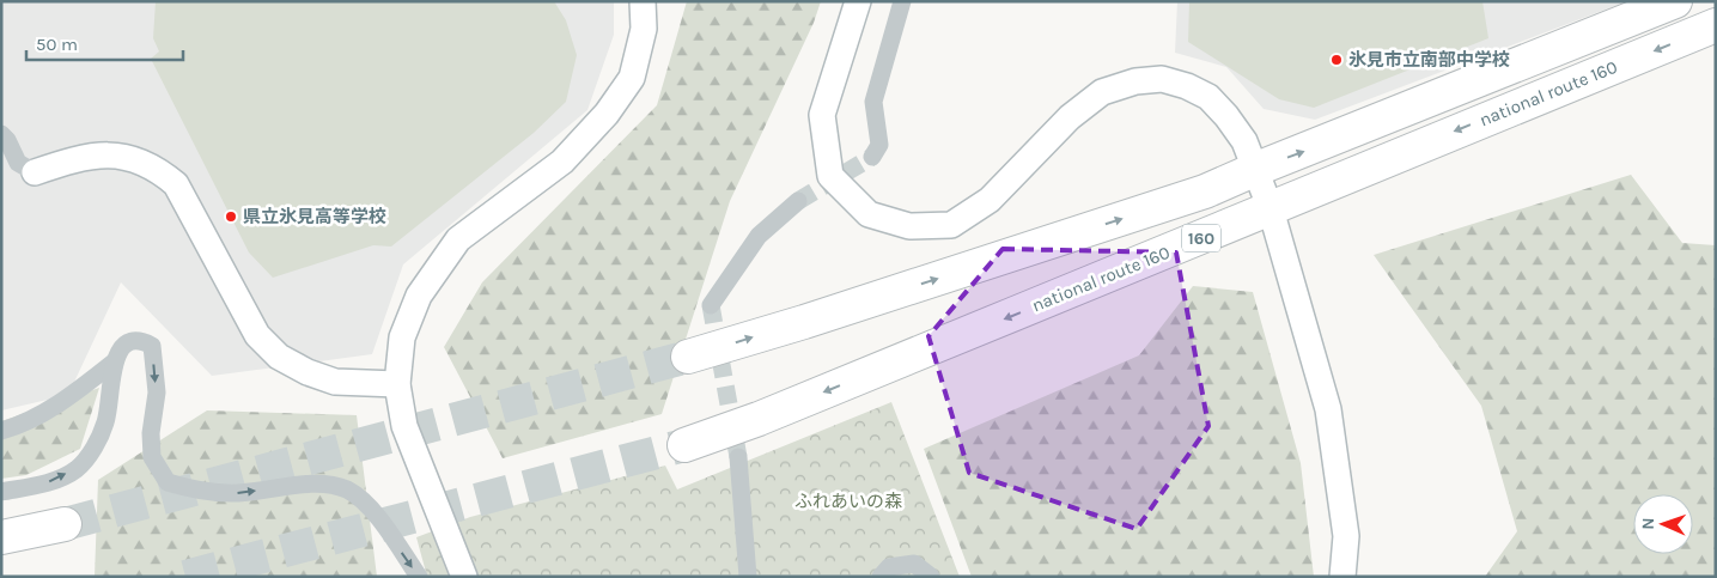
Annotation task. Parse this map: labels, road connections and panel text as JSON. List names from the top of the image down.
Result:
{
  "streets": {
    "highway": ["national route 160", "160"]
  },
  "parks": ["ふれあいの森"],
  "places": ["氷見市立南部中学校", "県立氷見高等学校"],
  "scale_bar": "50 m",
  "north": "left"
}
